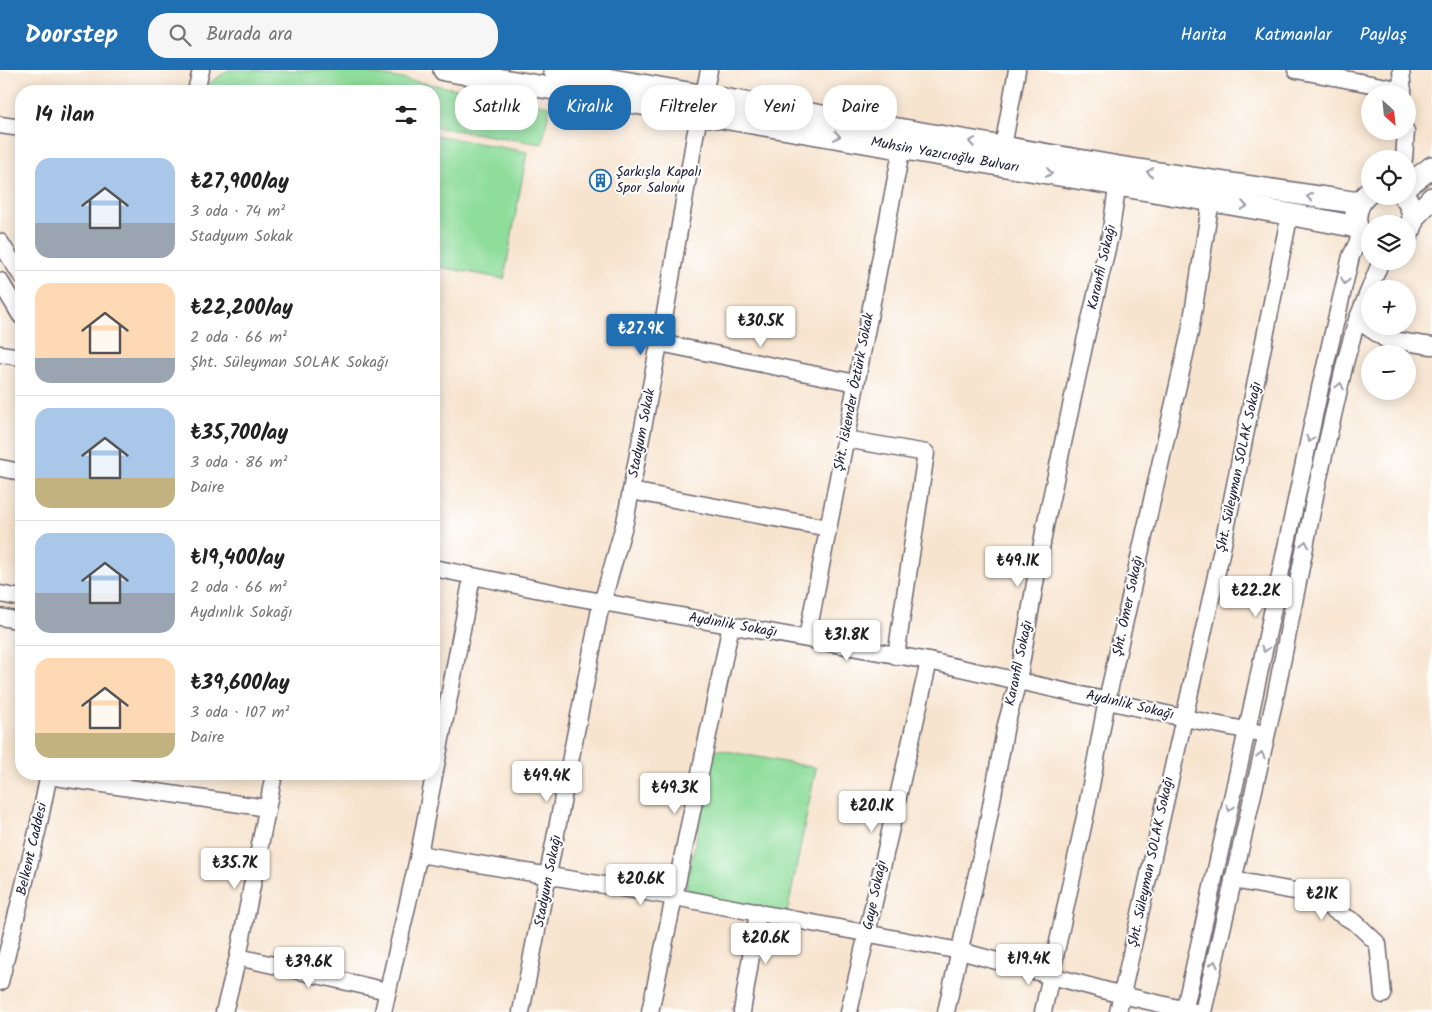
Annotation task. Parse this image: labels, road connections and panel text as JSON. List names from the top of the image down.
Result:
{
  "streets": {
    "main road": ["Muhsin Yazıcıoğlu Bulvarı"],
    "street": [
      "Karanfil Sokağı",
      "Şht. İskender Öztürk Sokak",
      "Stadyum Sokak",
      "Şht. Süleyman SOLAK Sokağı",
      "Şht. Ömer Sokağı",
      "Aydınlık Sokağı",
      "Belkent Caddesi",
      "Stadyum Sokağı",
      "Gaye Sokağı"
    ]
  },
  "crossings": [
    ["Muhsin Yazıcıoğlu Bulvarı", "Karanfil Sokağı"],
    ["Muhsin Yazıcıoğlu Bulvarı", "Şht. İskender Öztürk Sokak"],
    ["Muhsin Yazıcıoğlu Bulvarı", "Şht. Süleyman SOLAK Sokağı"],
    ["Muhsin Yazıcıoğlu Bulvarı", "Şht. Ömer Sokağı"],
    ["Karanfil Sokağı", "Aydınlık Sokağı"],
    ["Şht. İskender Öztürk Sokak", "Aydınlık Sokağı"],
    ["Stadyum Sokak", "Aydınlık Sokağı"],
    ["Stadyum Sokak", "Stadyum Sokağı"],
    ["Şht. Süleyman SOLAK Sokağı", "Aydınlık Sokağı"],
    ["Şht. Ömer Sokağı", "Aydınlık Sokağı"],
    ["Aydınlık Sokağı", "Stadyum Sokağı"],
    ["Aydınlık Sokağı", "Gaye Sokağı"]
  ],
  "places": {
    "building": ["Şarkışla Kapalı Spor Salonu"]
  },
  "north": "bottom right",
  "page": {
    "header": "Doorstep",
    "search": "Burada ara",
    "nav": ["Harita", "Katmanlar", "Paylaş"],
    "map_buttons": ["+", "−"],
    "chip": [
      "Satılık",
      "Kiralık",
      "Filtreler",
      "Yeni",
      "Daire"
    ],
    "heading": "14 ilan",
    "list": [
      {
        "name": "₺27,900/ay",
        "note": "3 oda · 74 m² · Stadyum Sokak"
      },
      {
        "name": "₺22,200/ay",
        "note": "2 oda · 66 m² · Şht. Süleyman SOLAK Sokağı"
      },
      {
        "name": "₺35,700/ay",
        "note": "3 oda · 86 m² · Daire"
      },
      {
        "name": "₺19,400/ay",
        "note": "2 oda · 66 m² · Aydınlık Sokağı"
      },
      {
        "name": "₺39,600/ay",
        "note": "3 oda · 107 m² · Daire"
      }
    ],
    "price": [
      "₺30.5K",
      "₺27.9K",
      "₺49.1K",
      "₺22.2K",
      "₺31.8K",
      "₺49.4K",
      "₺49.3K",
      "₺20.1K",
      "₺35.7K",
      "₺20.6K",
      "₺21K",
      "₺20.6K",
      "₺19.4K",
      "₺39.6K"
    ]
  }
}
